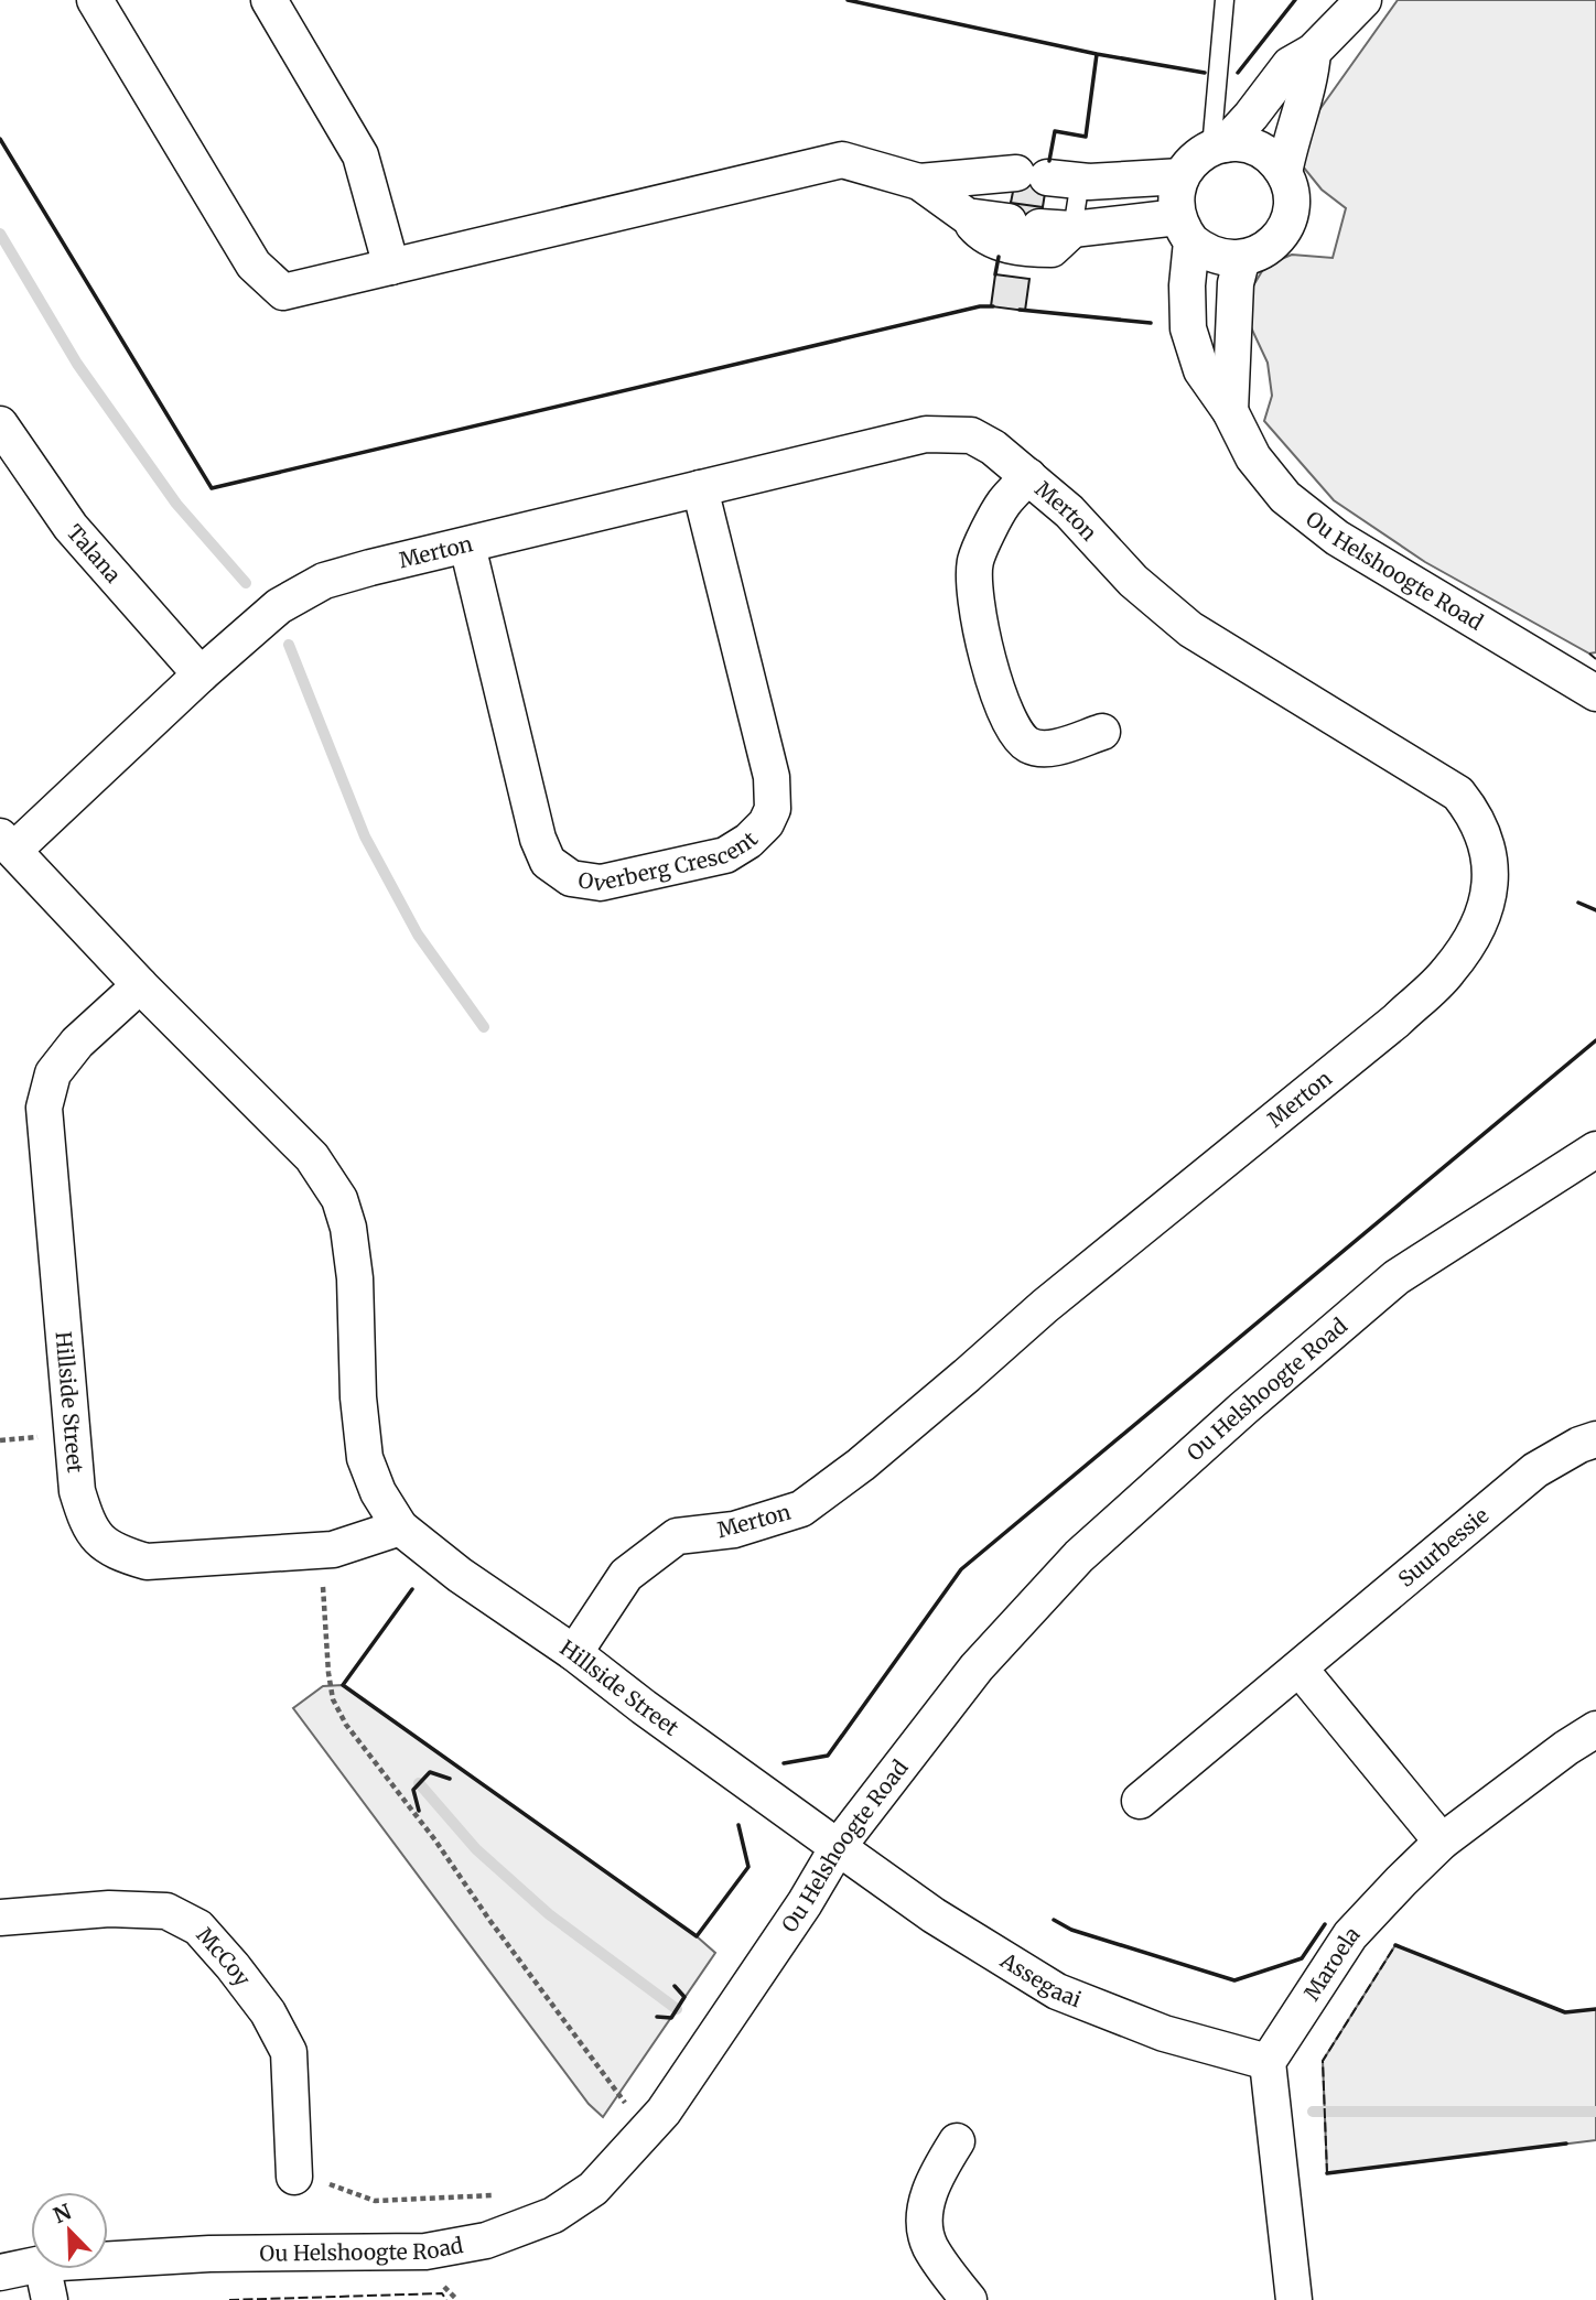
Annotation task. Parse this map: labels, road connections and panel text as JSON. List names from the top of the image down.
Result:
{
  "streets": {
    "street": [
      "Merton",
      "Talana",
      "Ou Helshoogte Road",
      "Overberg Crescent",
      "Hillside Street",
      "Suurbessie",
      "McCoy",
      "Maroela",
      "Assegaai"
    ]
  },
  "crossings": [
    ["Merton", "Talana"],
    ["Merton", "Overberg Crescent"],
    ["Merton", "Hillside Street"],
    ["Ou Helshoogte Road", "Hillside Street"],
    ["Ou Helshoogte Road", "Assegaai"],
    ["Hillside Street", "Assegaai"],
    ["Maroela", "Assegaai"]
  ],
  "north": "top left"
}
